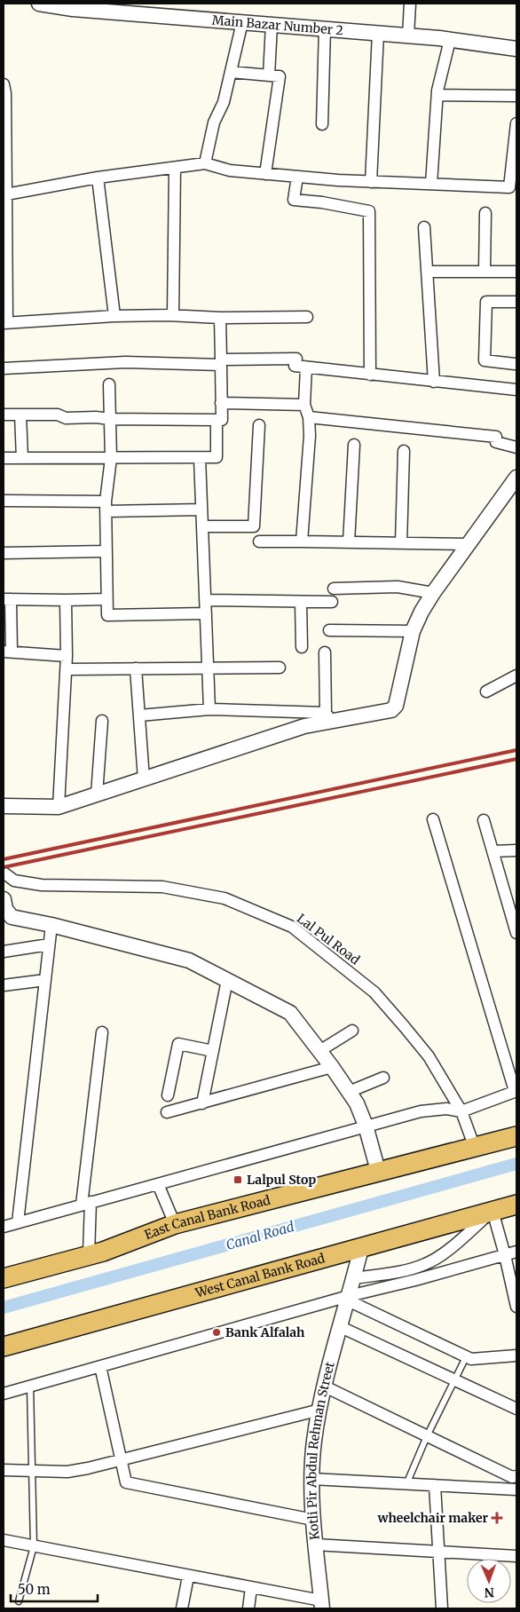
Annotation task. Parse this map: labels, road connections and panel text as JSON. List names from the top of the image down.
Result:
{
  "streets": {
    "highway": ["East Canal Bank Road", "West Canal Bank Road"],
    "street": ["Main Bazar Number 2", "Lal Pul Road", "Kotli Pir Abdul Rehman Street"]
  },
  "crossings": [
    ["Lal Pul Road", "East Canal Bank Road"],
    ["West Canal Bank Road", "Kotli Pir Abdul Rehman Street"]
  ],
  "water": ["Canal Road"],
  "places": {
    "transit": ["Lalpul Stop"],
    "other": ["Bank Alfalah"],
    "health": ["wheelchair maker"]
  },
  "scale_bar": "50 m",
  "north": "bottom"
}
